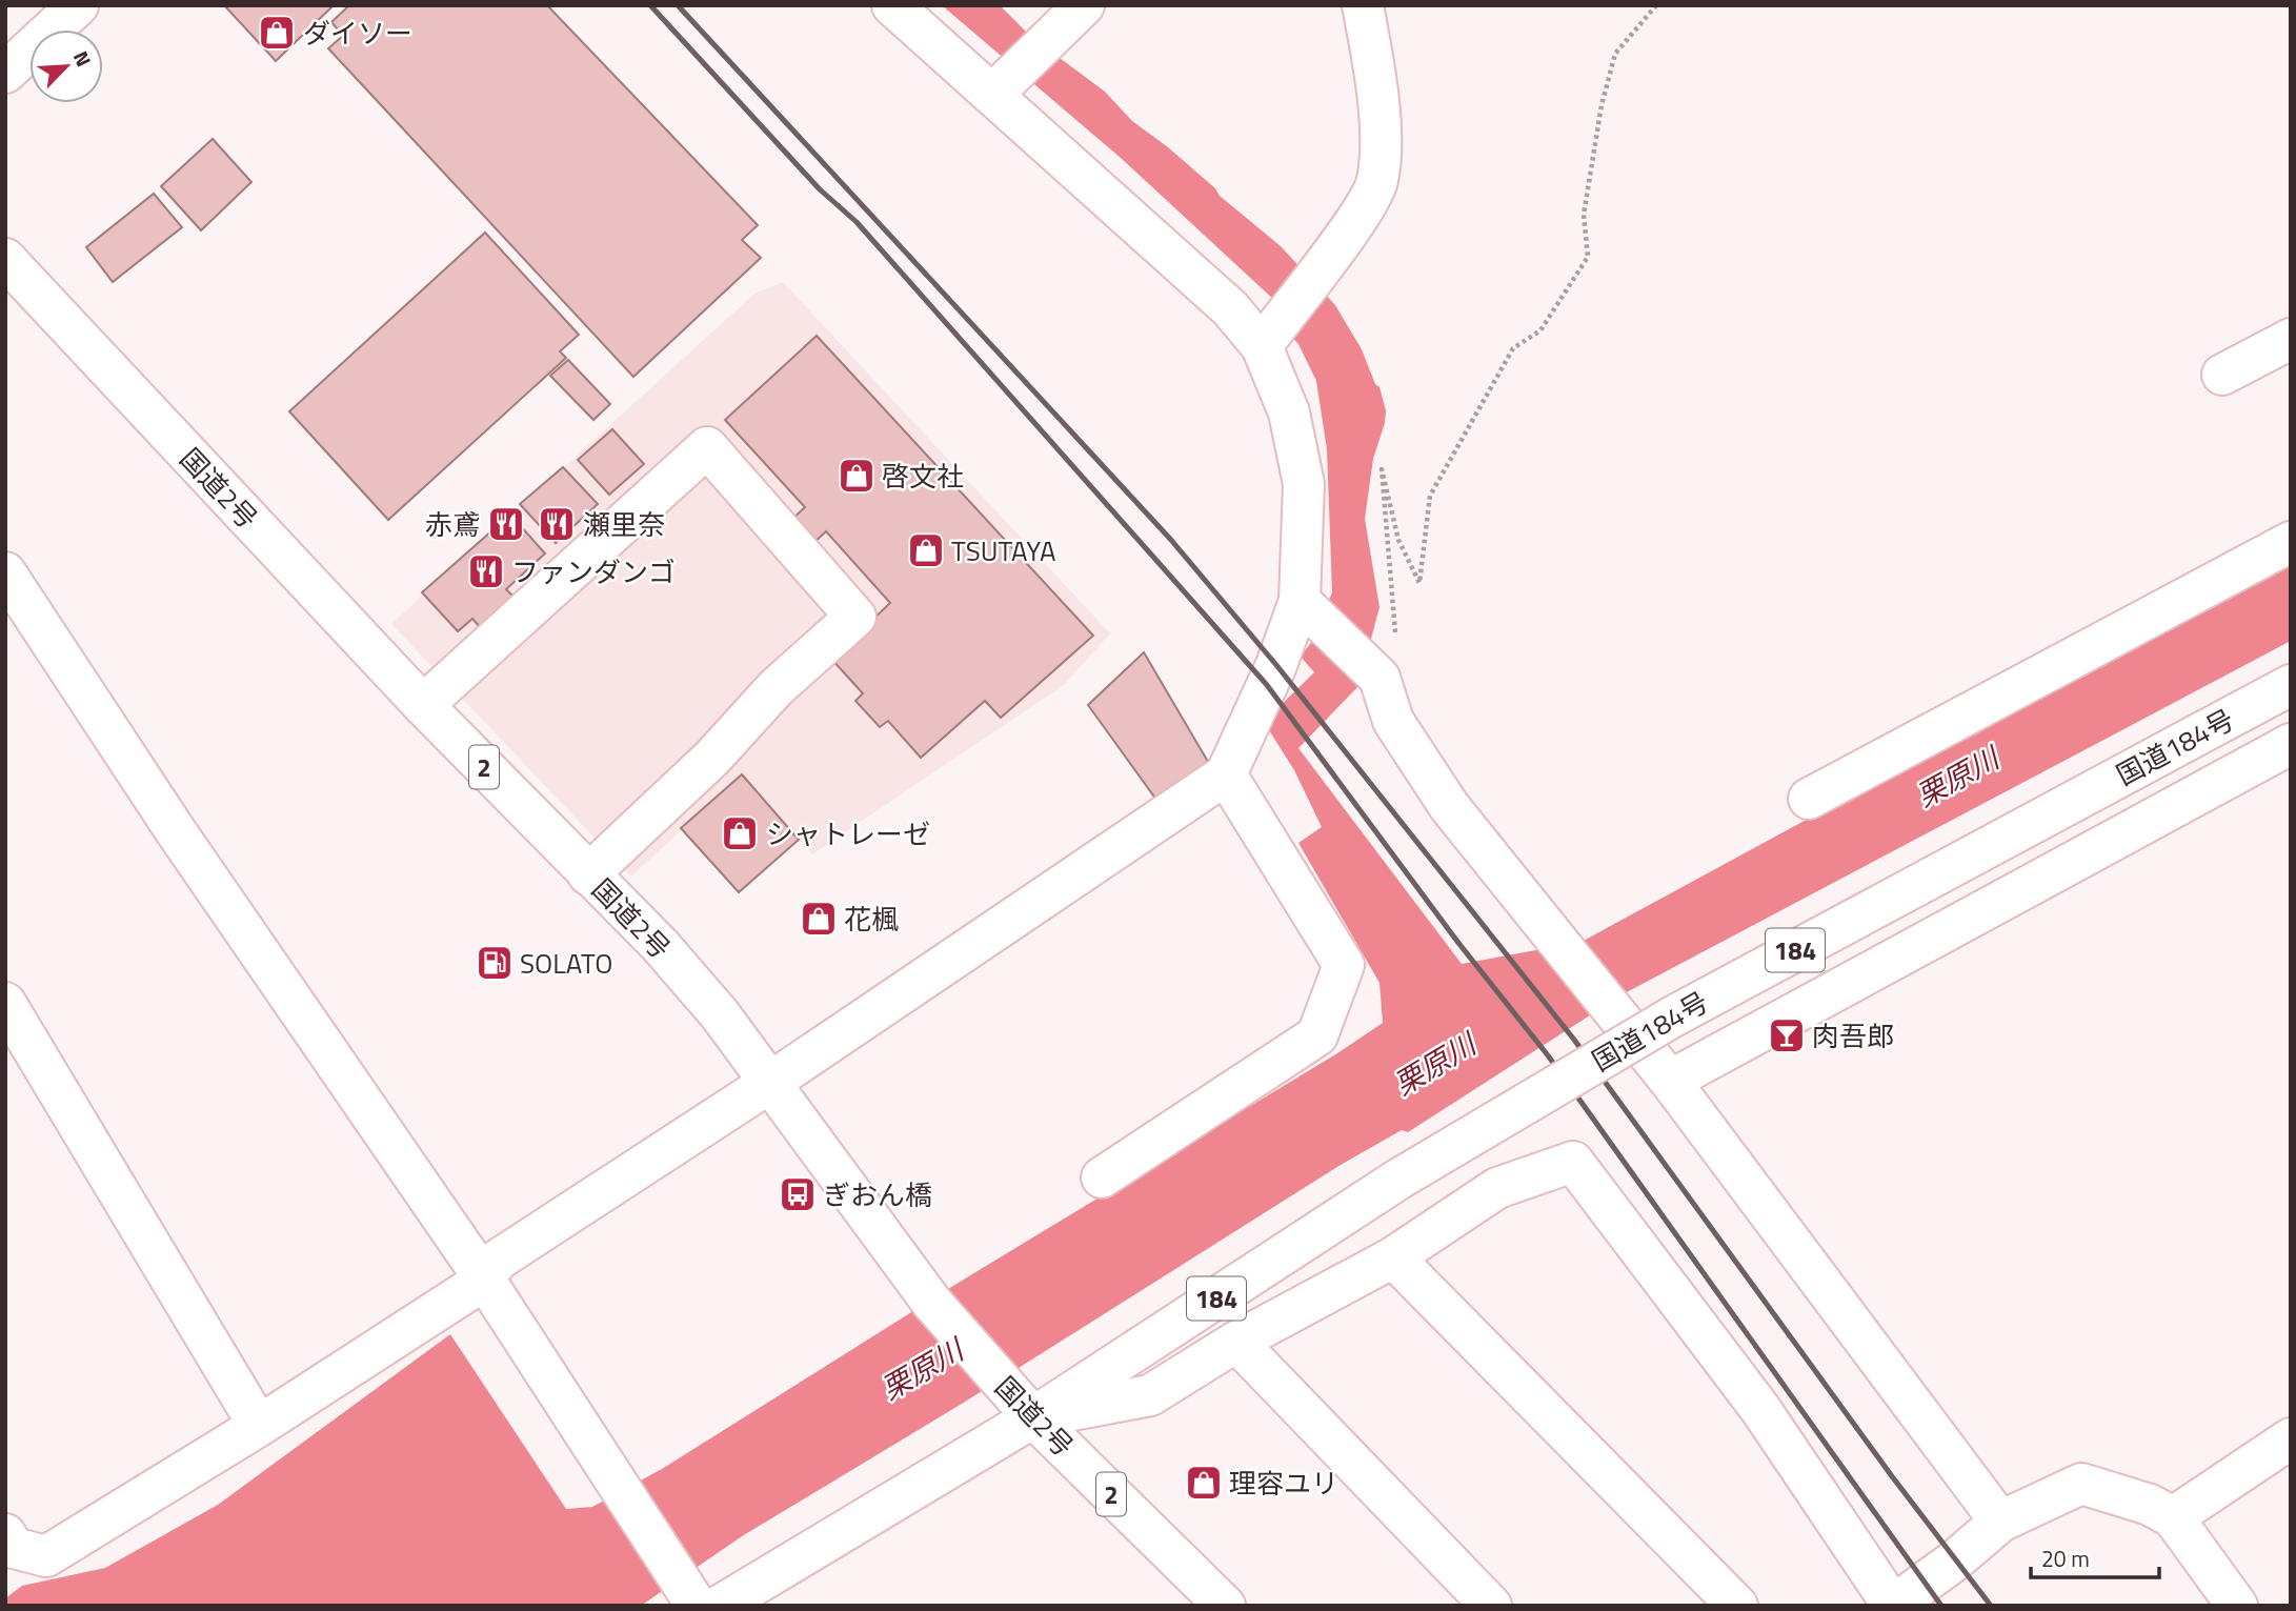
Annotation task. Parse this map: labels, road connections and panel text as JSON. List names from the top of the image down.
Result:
{
  "streets": {
    "main road": [
      "国道2号",
      "国道184号",
      "2",
      "184"
    ]
  },
  "crossings": [
    ["国道2号", "国道184号"]
  ],
  "water": ["栗原川"],
  "places": {
    "shop": [
      "ダイソー",
      "啓文社",
      "TSUTAYA",
      "シャトレーゼ",
      "花楓",
      "理容ユリ"
    ],
    "restaurant": ["赤鳶", "瀬里奈", "ファンダンゴ"],
    "fuel station": ["SOLATO"],
    "bar": ["肉吾郎"],
    "bus stop": ["ぎおん橋"]
  },
  "scale_bar": "20 m",
  "north": "top right"
}
